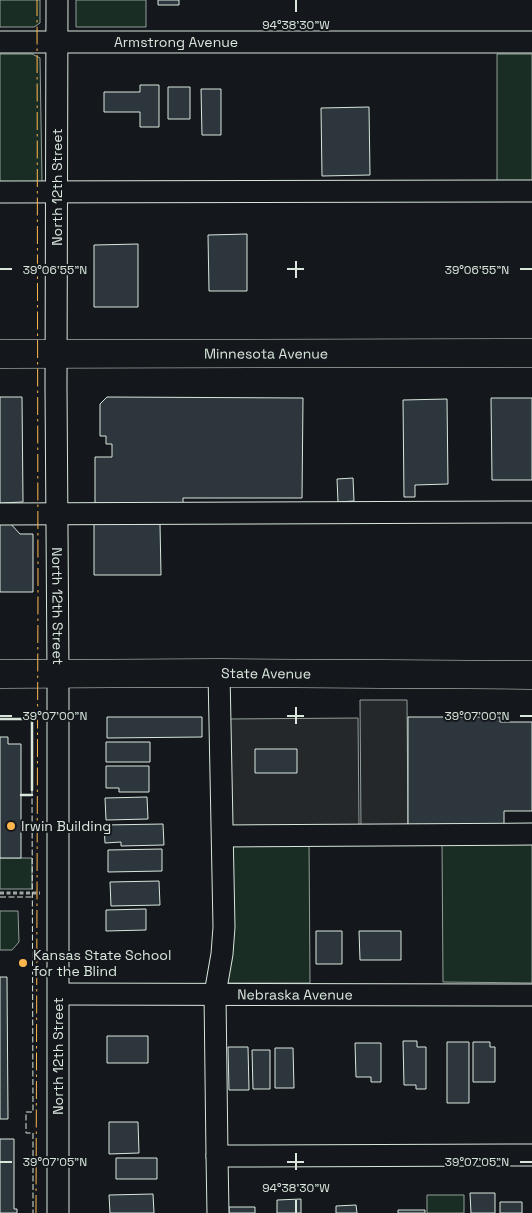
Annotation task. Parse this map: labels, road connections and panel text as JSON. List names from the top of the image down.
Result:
{
  "streets": {
    "main road": ["Minnesota Avenue", "State Avenue"],
    "street": ["Armstrong Avenue", "North 12th Street", "Nebraska Avenue"]
  },
  "crossings": [
    ["Armstrong Avenue", "North 12th Street"],
    ["North 12th Street", "Minnesota Avenue"],
    ["North 12th Street", "State Avenue"],
    ["North 12th Street", "Nebraska Avenue"]
  ],
  "places": ["Irwin Building", "Kansas State School for the Blind"],
  "coordinates": [
    "94°38'30\"W",
    "39°06'55\"N",
    "39°07'00\"N",
    "39°07'05\"N"
  ]
}
